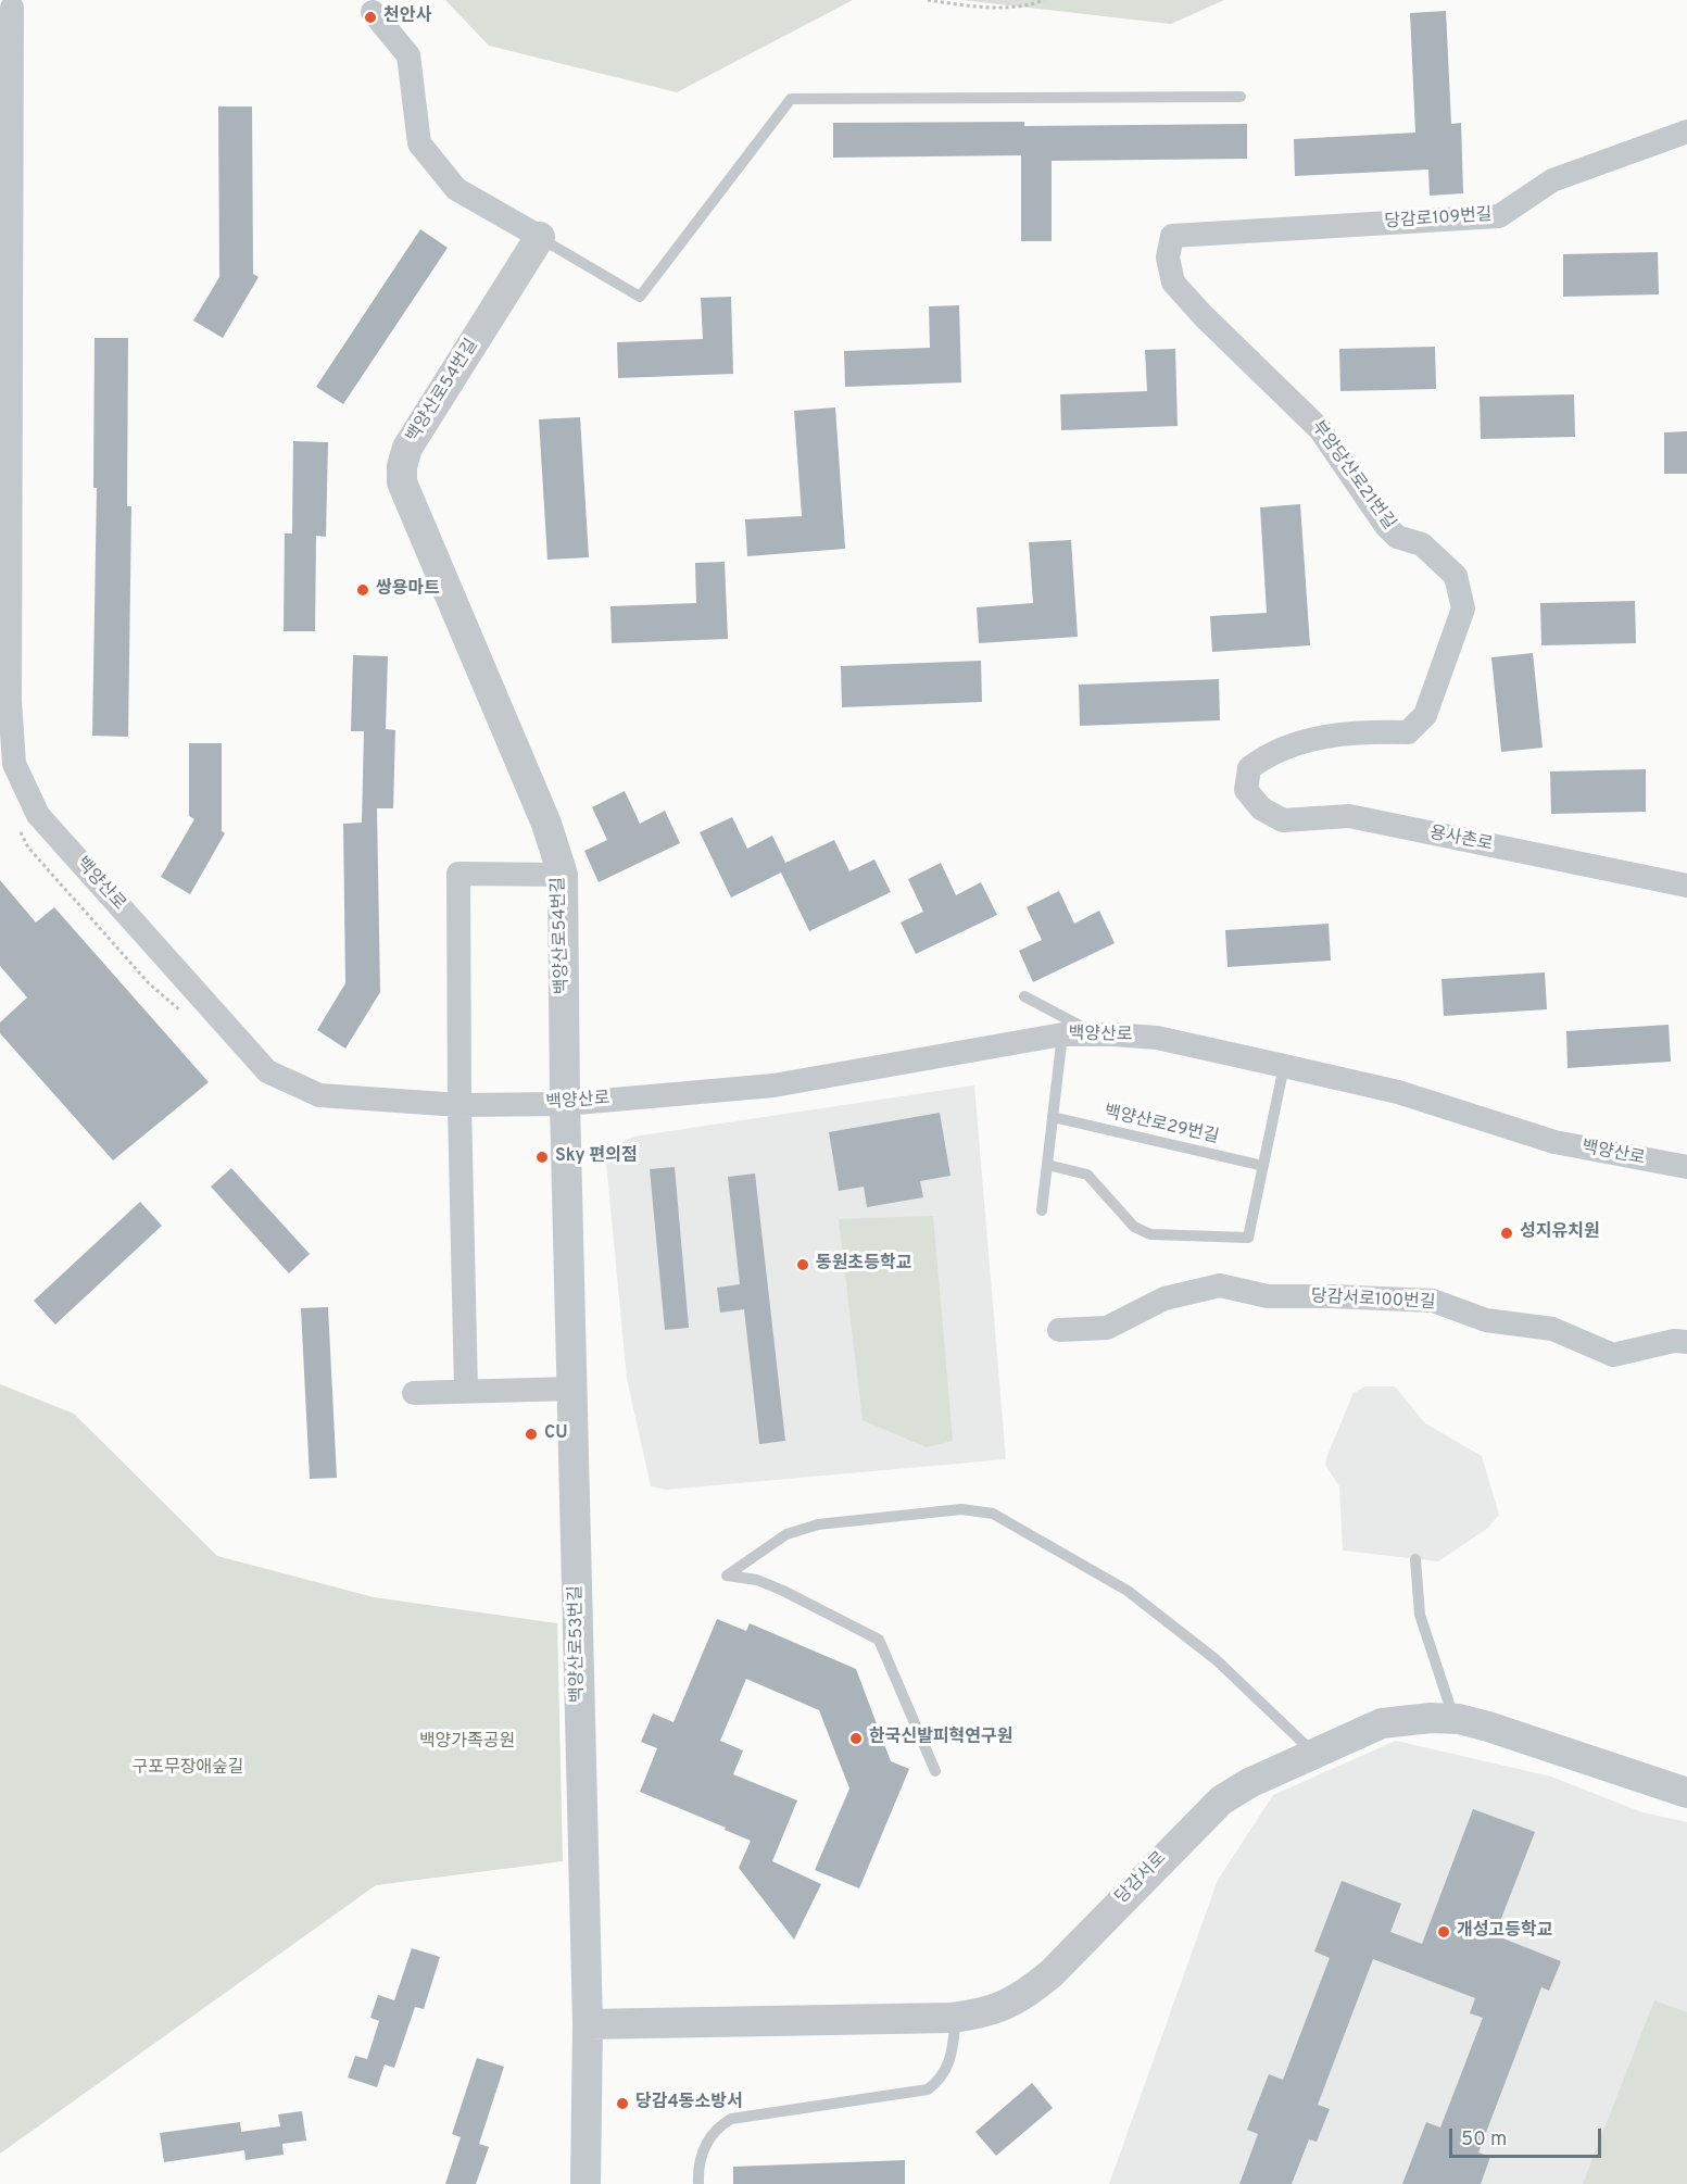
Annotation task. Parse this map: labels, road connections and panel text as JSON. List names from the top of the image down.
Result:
{
  "streets": {
    "street": [
      "당감로109번길",
      "백양산로54번길",
      "부암당산로21번길",
      "용사촌로",
      "백양산로",
      "당감서로100번길",
      "백양산로53번길",
      "당감서로"
    ],
    "lane": ["백양산로29번길"]
  },
  "crossings": [
    ["당감로109번길", "부암당산로21번길"],
    ["백양산로54번길", "백양산로"],
    ["백양산로54번길", "백양산로53번길"],
    ["부암당산로21번길", "용사촌로"],
    ["백양산로", "백양산로53번길"],
    ["백양산로53번길", "당감서로"]
  ],
  "parks": ["백양가족공원", "구포무장애숲길"],
  "places": [
    "천안사",
    "쌍용마트",
    "Sky 편의점",
    "성지유치원",
    "동원초등학교",
    "CU",
    "한국신발피혁연구원",
    "개성고등학교",
    "당감4동소방서"
  ],
  "scale_bar": "50 m"
}
